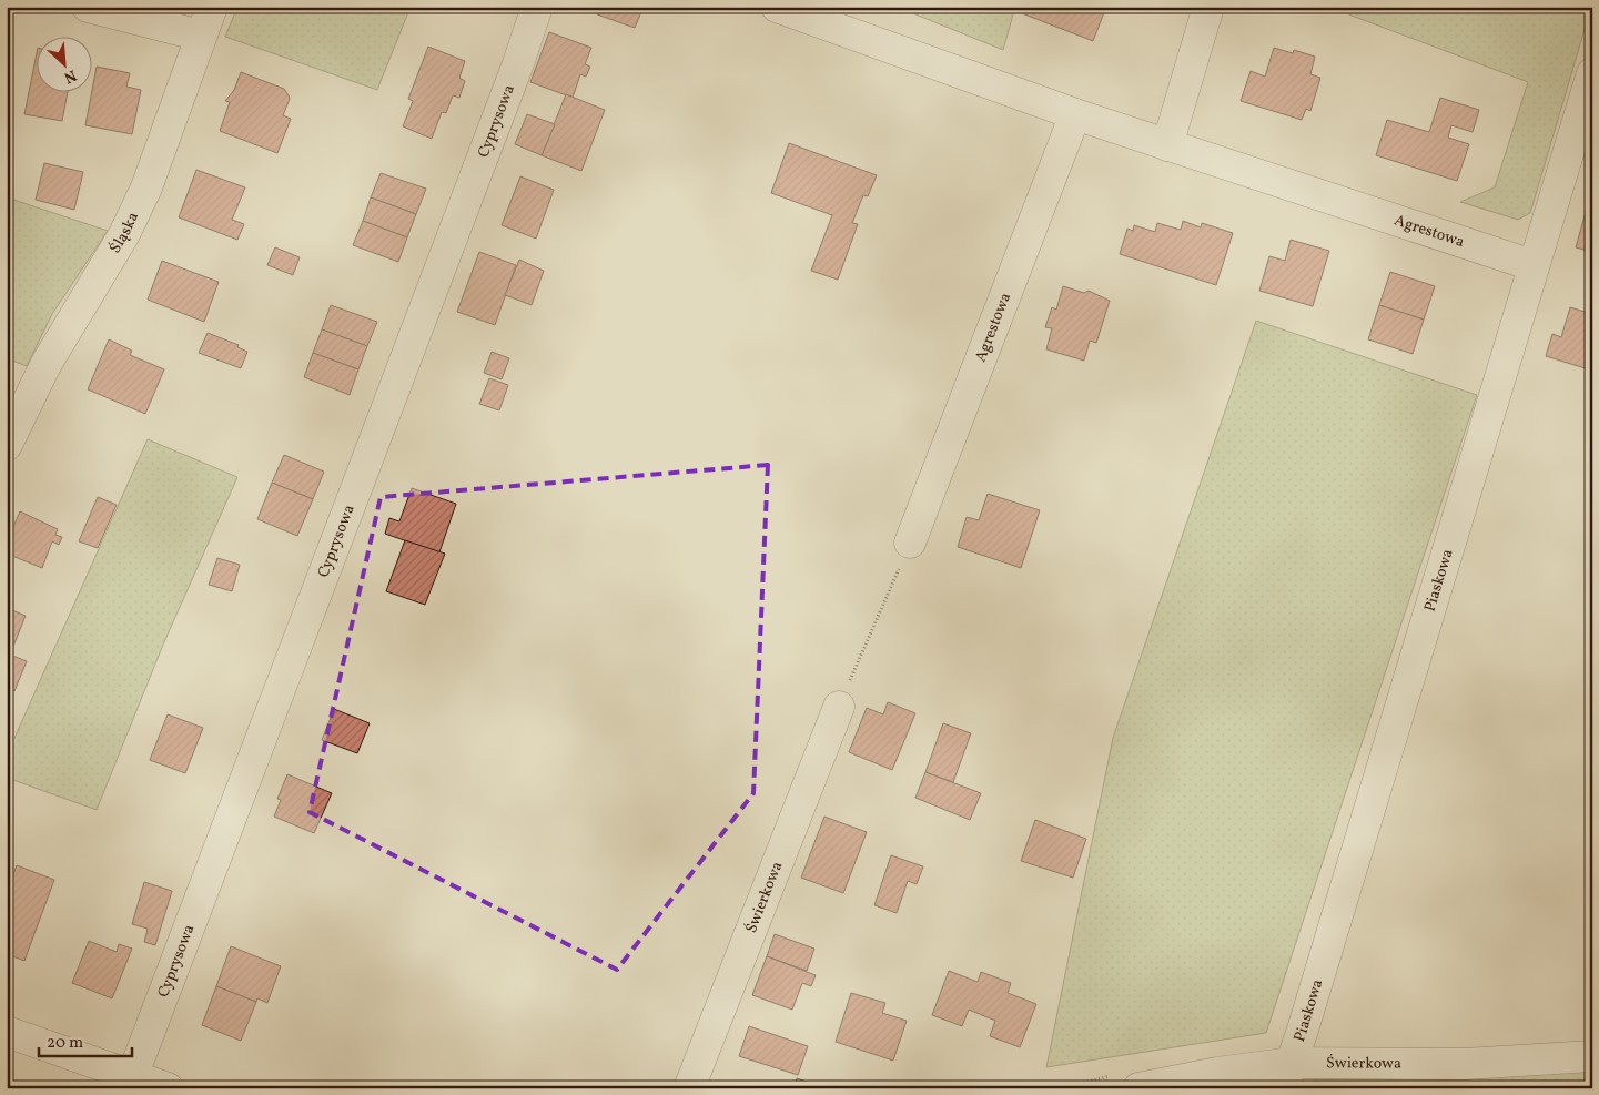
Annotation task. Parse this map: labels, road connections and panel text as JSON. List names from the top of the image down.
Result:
{
  "streets": {
    "street": [
      "Cyprysowa",
      "Agrestowa",
      "Śląska",
      "Piaskowa",
      "Świerkowa"
    ]
  },
  "crossings": [
    ["Agrestowa", "Piaskowa"],
    ["Piaskowa", "Świerkowa"]
  ],
  "scale_bar": "20 m",
  "north": "bottom right"
}
